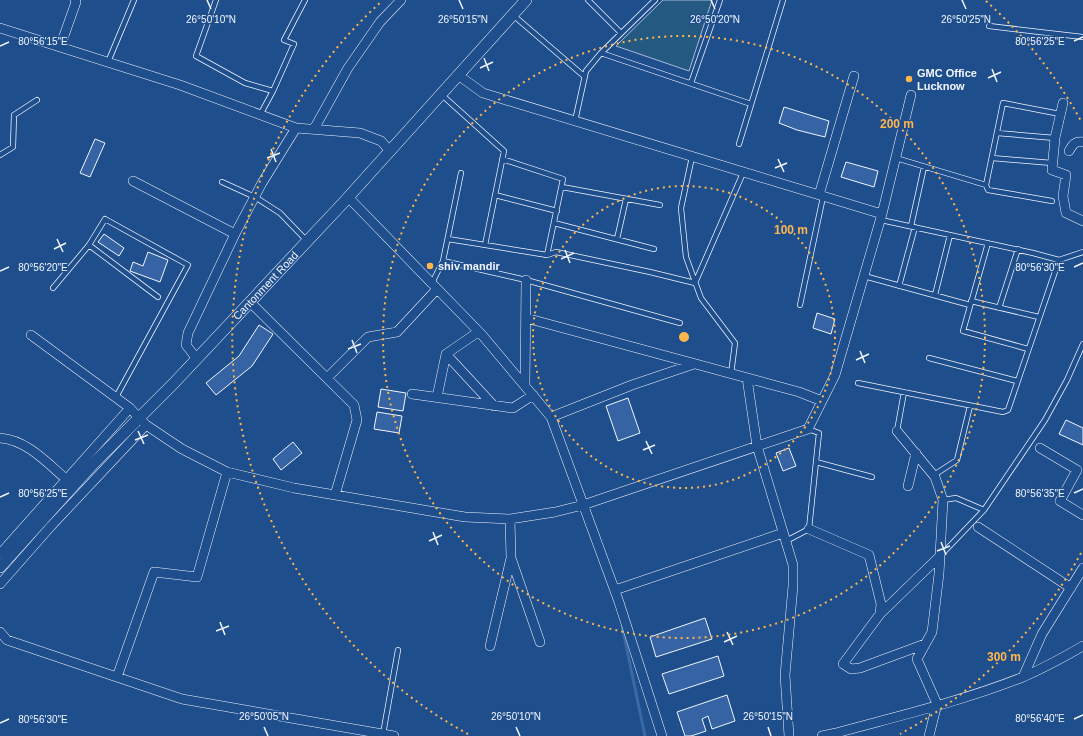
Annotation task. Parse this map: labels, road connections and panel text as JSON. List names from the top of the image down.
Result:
{
  "streets": {
    "street": ["Cantonment Road"]
  },
  "places": ["GMC Office Lucknow", "shiv mandir"],
  "coordinates": [
    "26°50'10\"N",
    "26°50'15\"N",
    "26°50'20\"N",
    "26°50'25\"N",
    "80°56'25\"E",
    "80°56'15\"E",
    "80°56'30\"E",
    "80°56'20\"E",
    "80°56'35\"E",
    "26°50'05\"N",
    "80°56'40\"E"
  ],
  "rings": ["200 m", "100 m", "300 m"]
}
